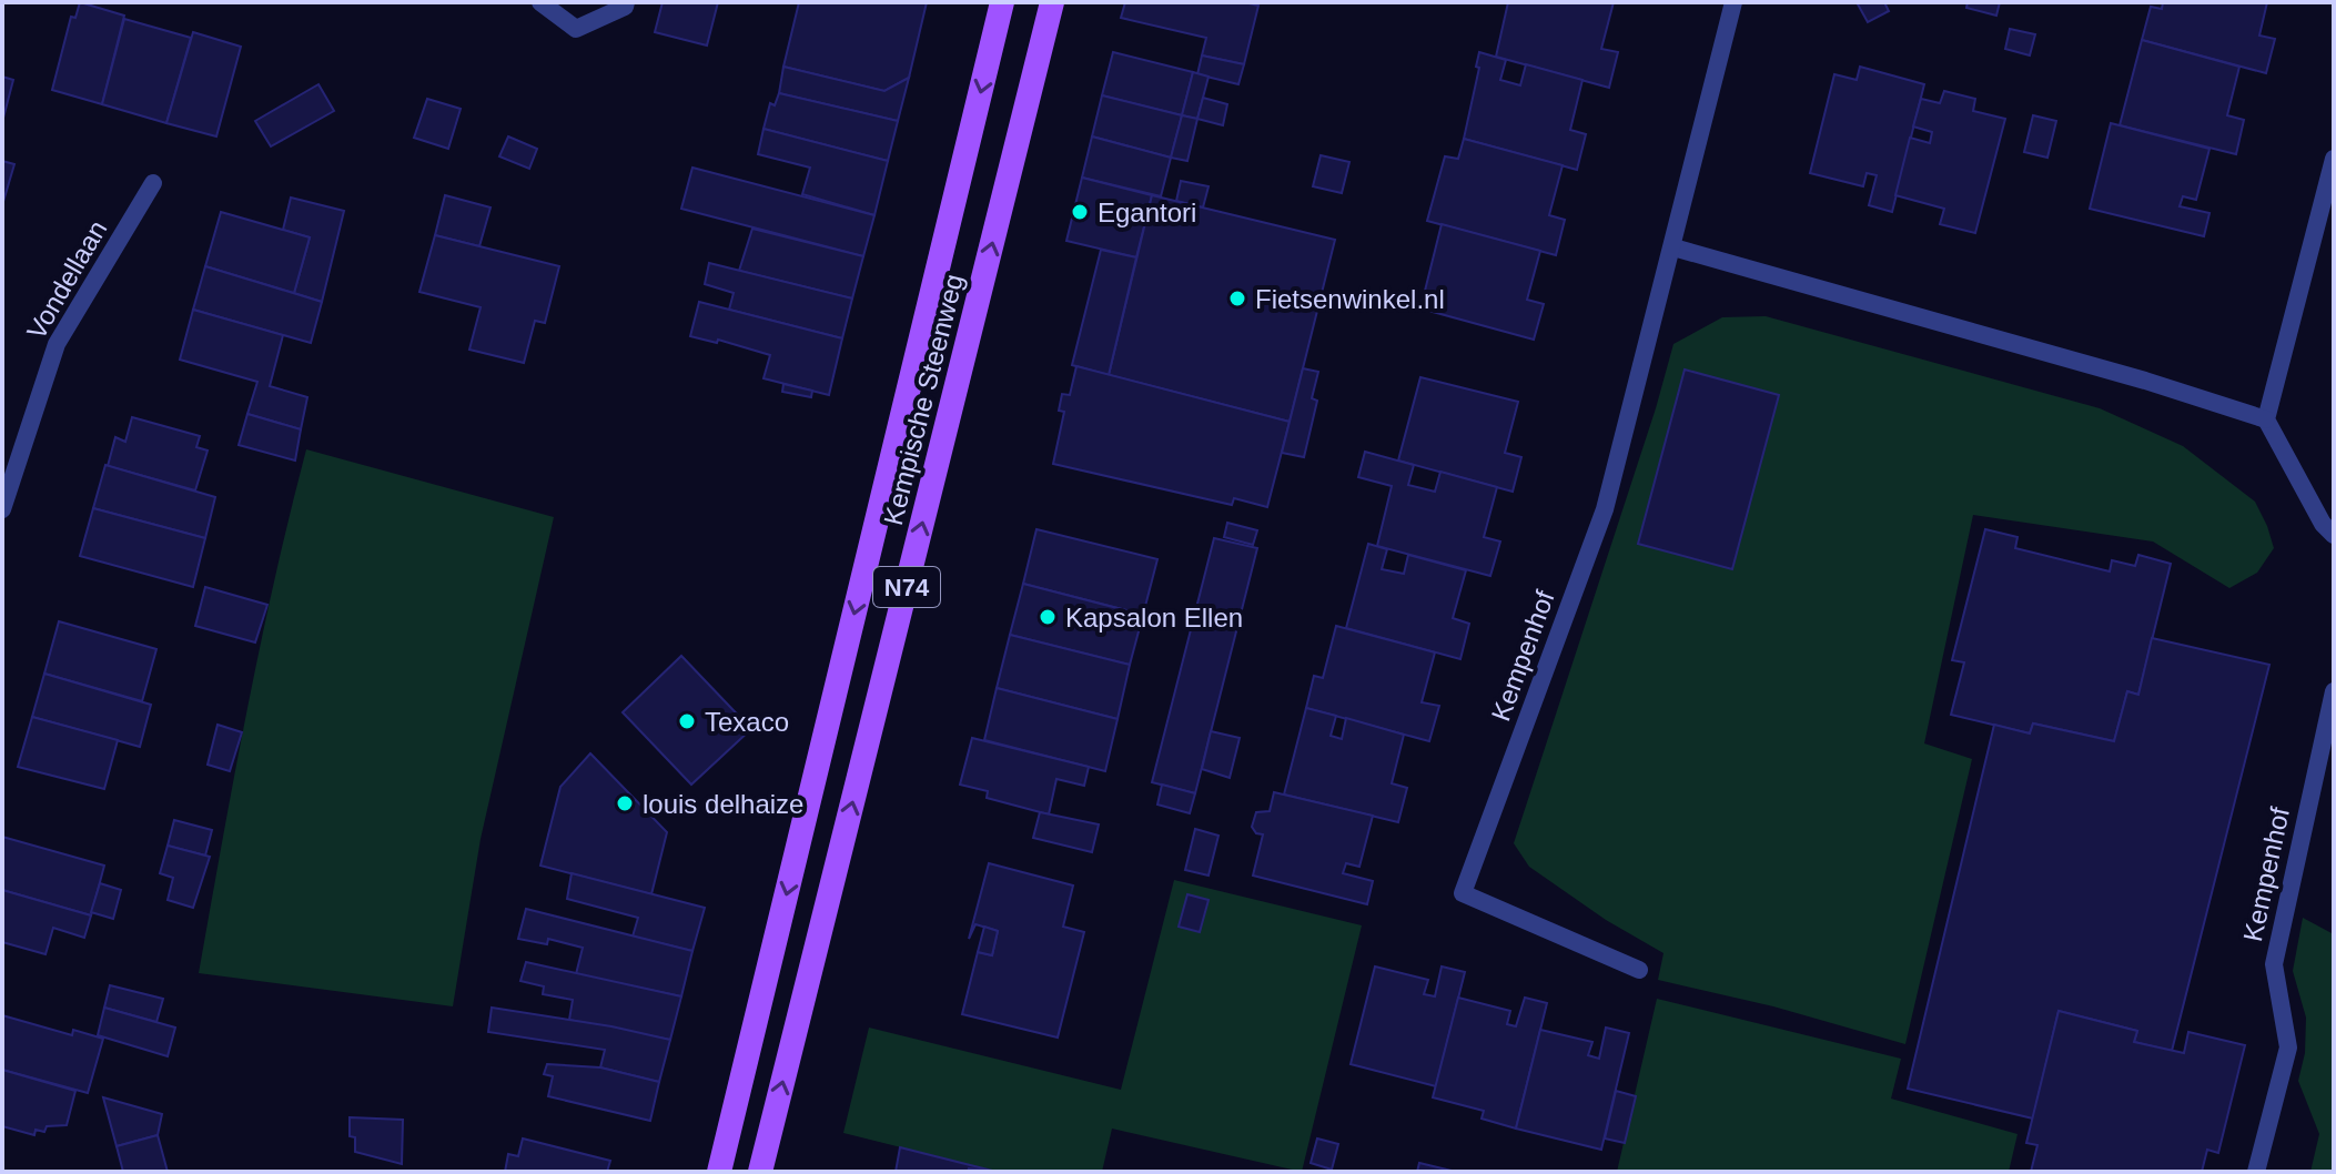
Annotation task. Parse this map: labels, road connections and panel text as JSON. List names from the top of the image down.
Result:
{
  "streets": {
    "main road": ["Kempische Steenweg", "N74"],
    "street": ["Vondellaan", "Kempenhof"]
  },
  "places": [
    "Egantori",
    "Fietsenwinkel.nl",
    "Kapsalon Ellen",
    "Texaco",
    "louis delhaize"
  ]
}
